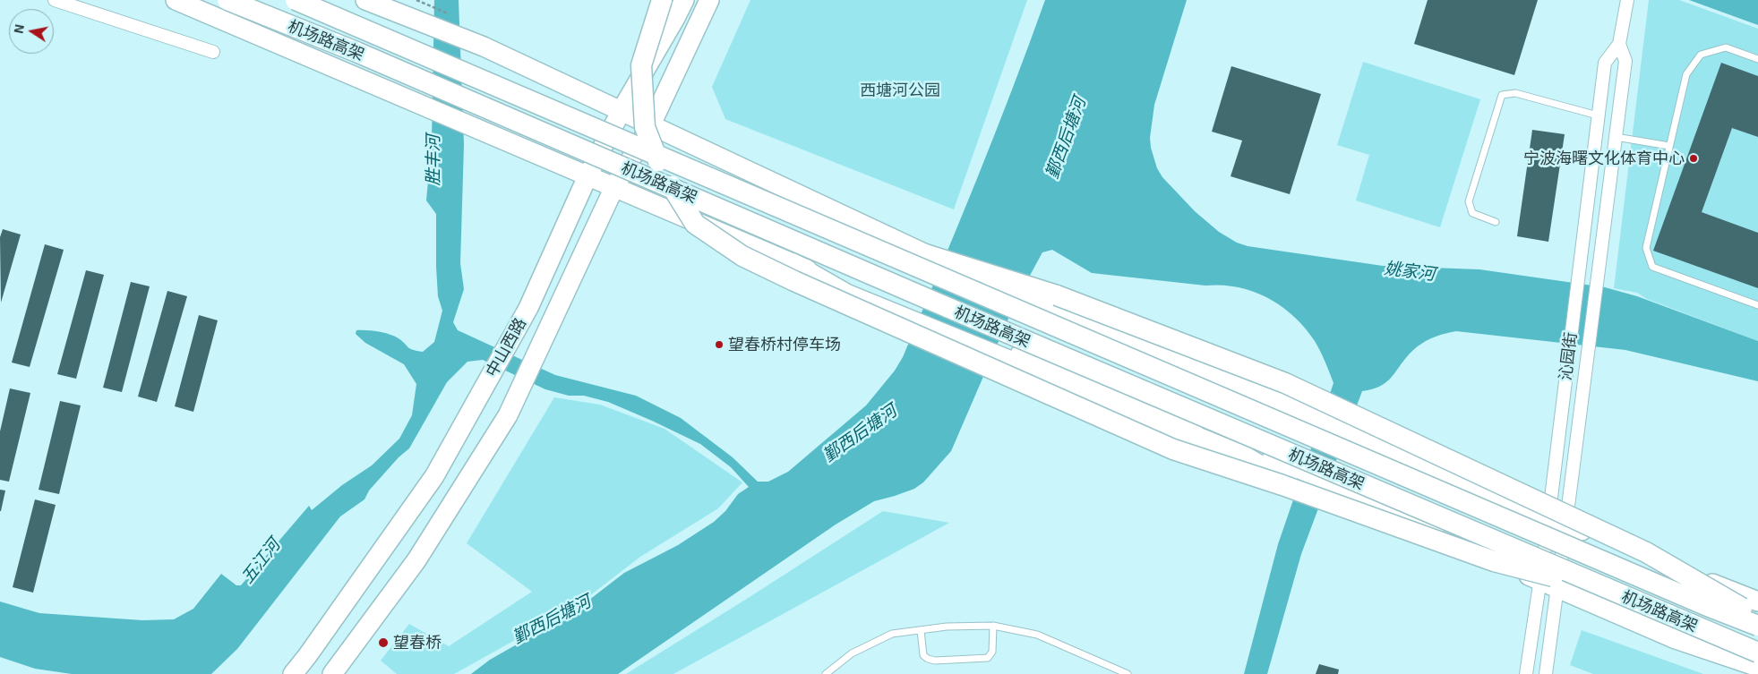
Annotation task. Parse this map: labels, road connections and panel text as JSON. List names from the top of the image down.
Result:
{
  "streets": {
    "highway": ["机场路高架"],
    "main road": ["中山西路"],
    "street": ["沁园街"]
  },
  "water": [
    "鄞西后塘河",
    "胜丰河",
    "姚家河",
    "五江河"
  ],
  "parks": ["西塘河公园"],
  "places": ["宁波海曙文化体育中心", "望春桥村停车场", "望春桥"],
  "north": "left"
}
